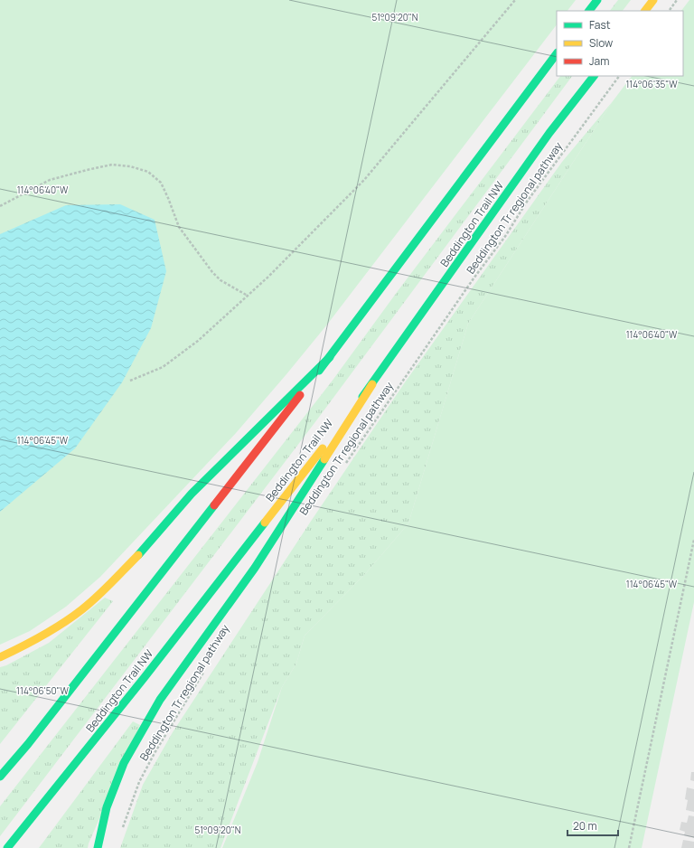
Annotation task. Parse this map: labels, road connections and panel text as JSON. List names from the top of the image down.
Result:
{
  "streets": {
    "main road": ["Beddington Trail NW"],
    "path": ["Beddington Tr regional pathway"]
  },
  "legend": ["Fast", "Slow", "Jam"],
  "scale_bar": "20 m",
  "coordinates": [
    "51°09'20\"N",
    "114°06'35\"W",
    "114°06'40\"W",
    "114°06'45\"W",
    "114°06'50\"W"
  ]
}
